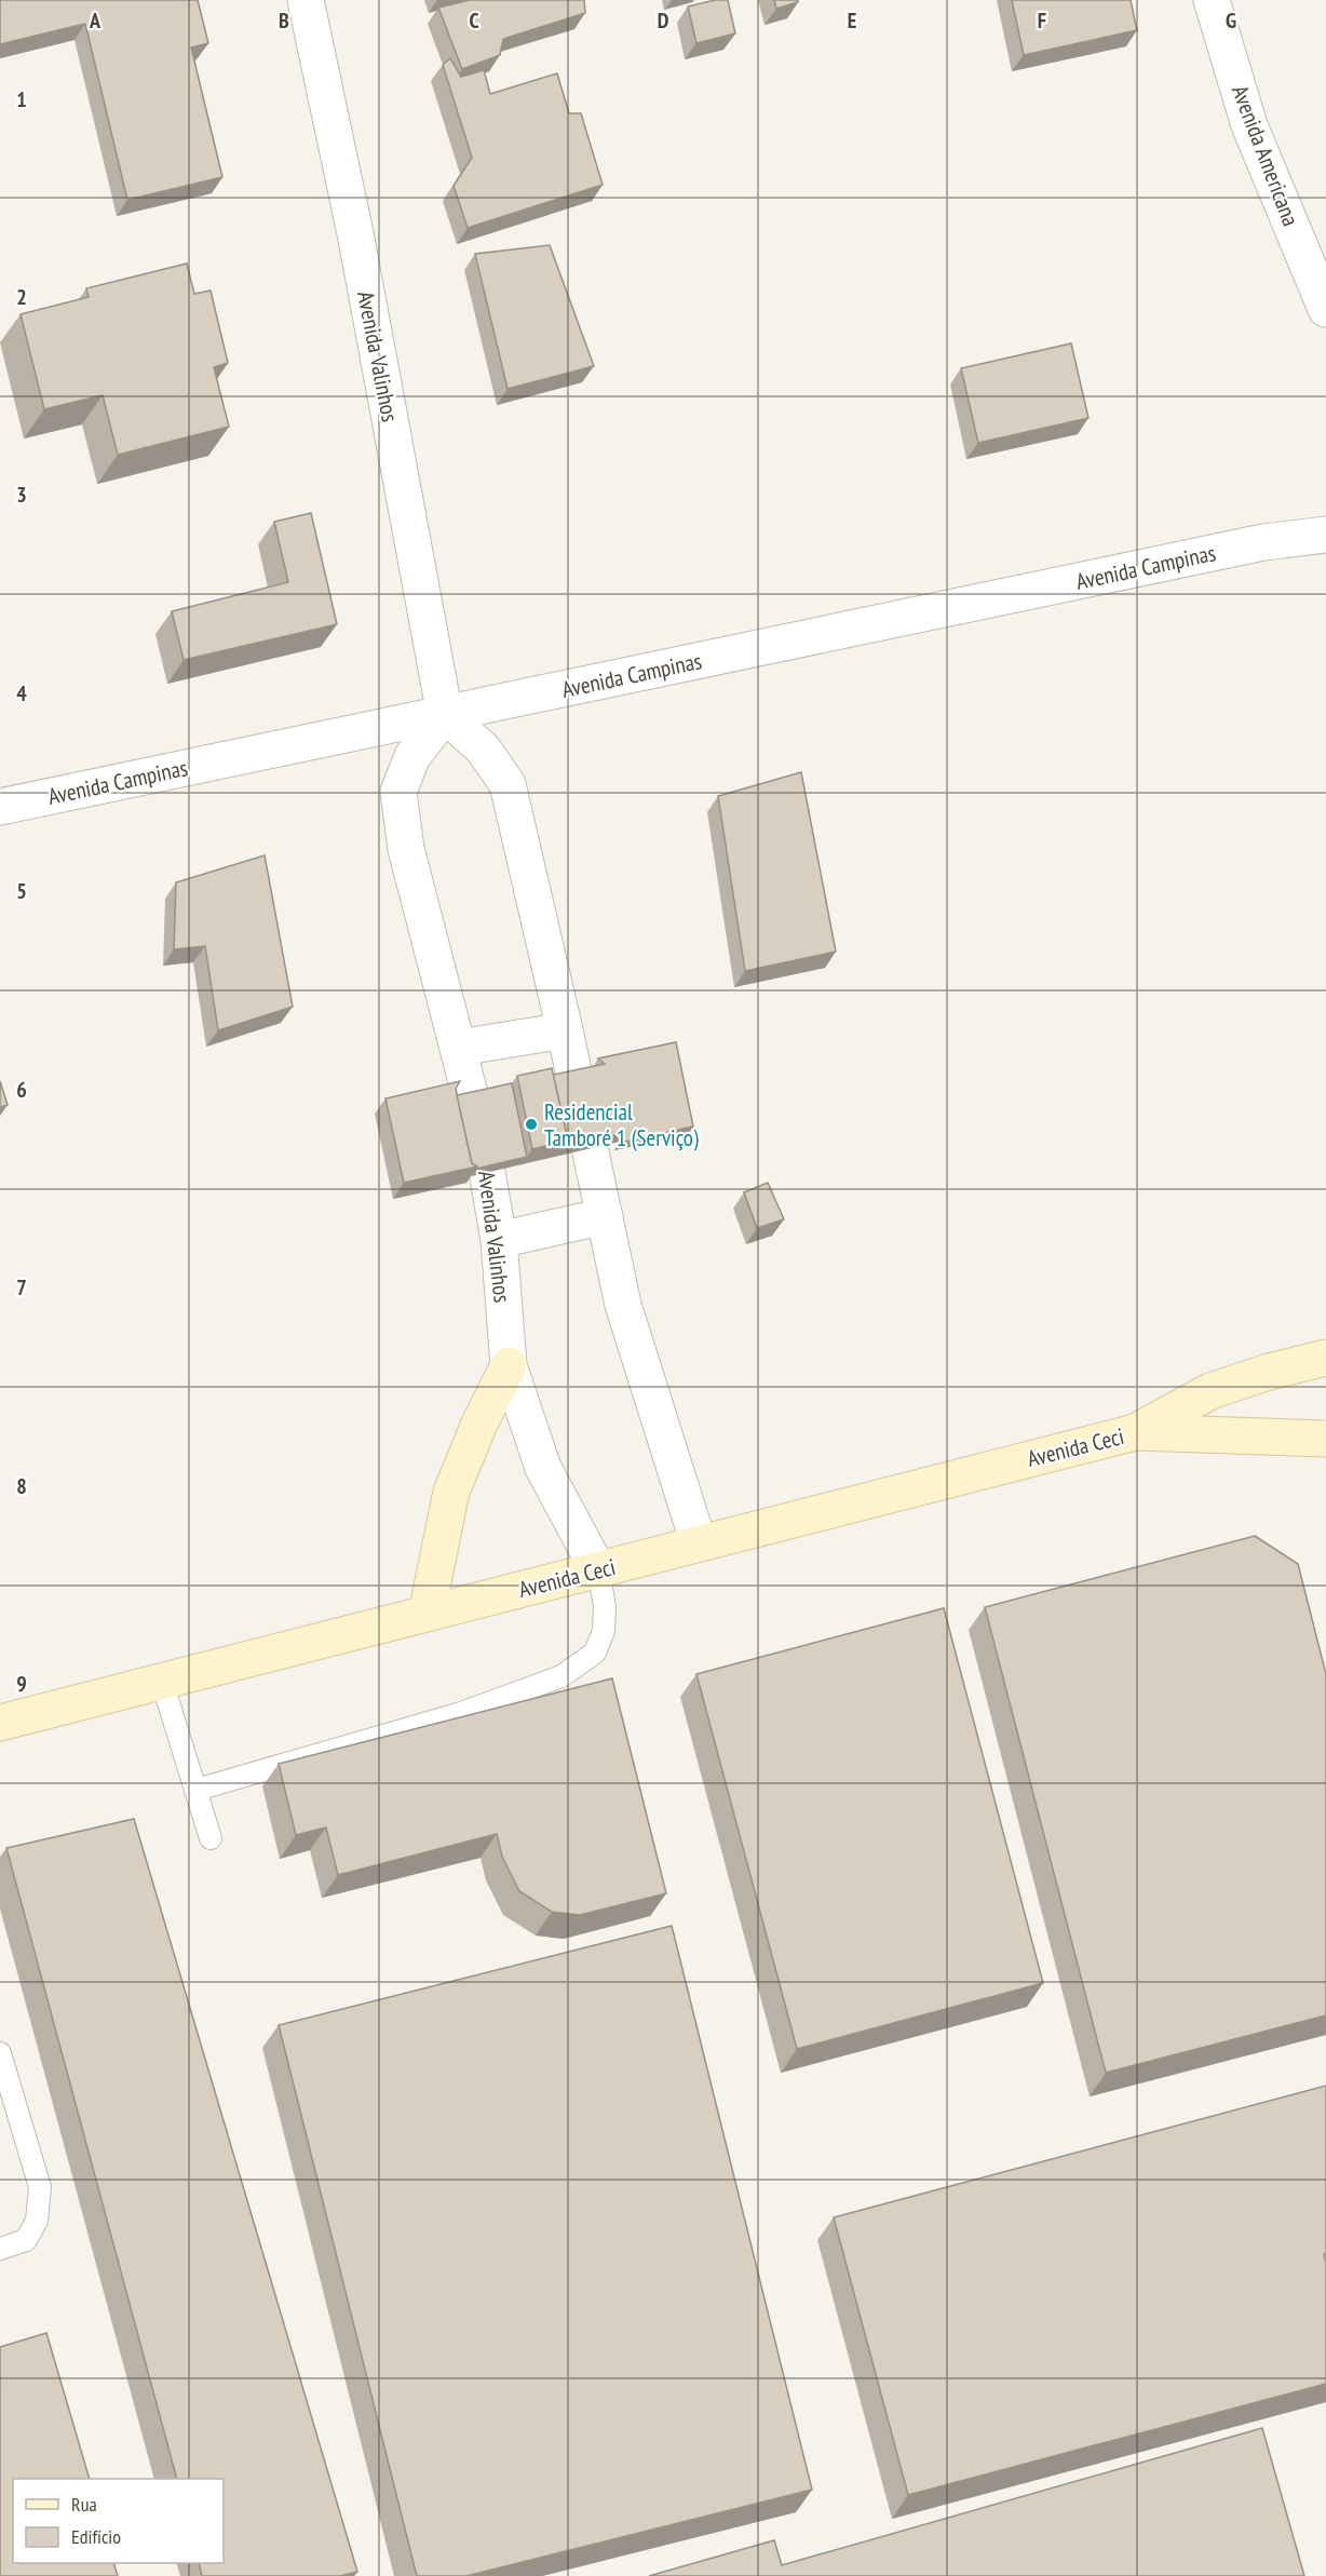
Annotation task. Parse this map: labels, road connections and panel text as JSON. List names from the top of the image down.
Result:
{
  "streets": {
    "main road": ["Avenida Ceci"],
    "street": ["Avenida Americana", "Avenida Valinhos", "Avenida Campinas"]
  },
  "crossings": [
    ["Avenida Valinhos", "Avenida Campinas"],
    ["Avenida Valinhos", "Avenida Ceci"]
  ],
  "places": ["Residencial Tamboré 1 (Serviço)"],
  "legend": ["Rua", "Edifício"],
  "grid": {
    "columns": [
      "A",
      "B",
      "C",
      "D",
      "E",
      "F",
      "G"
    ],
    "rows": [
      "1",
      "2",
      "3",
      "4",
      "5",
      "6",
      "7",
      "8",
      "9"
    ]
  }
}
